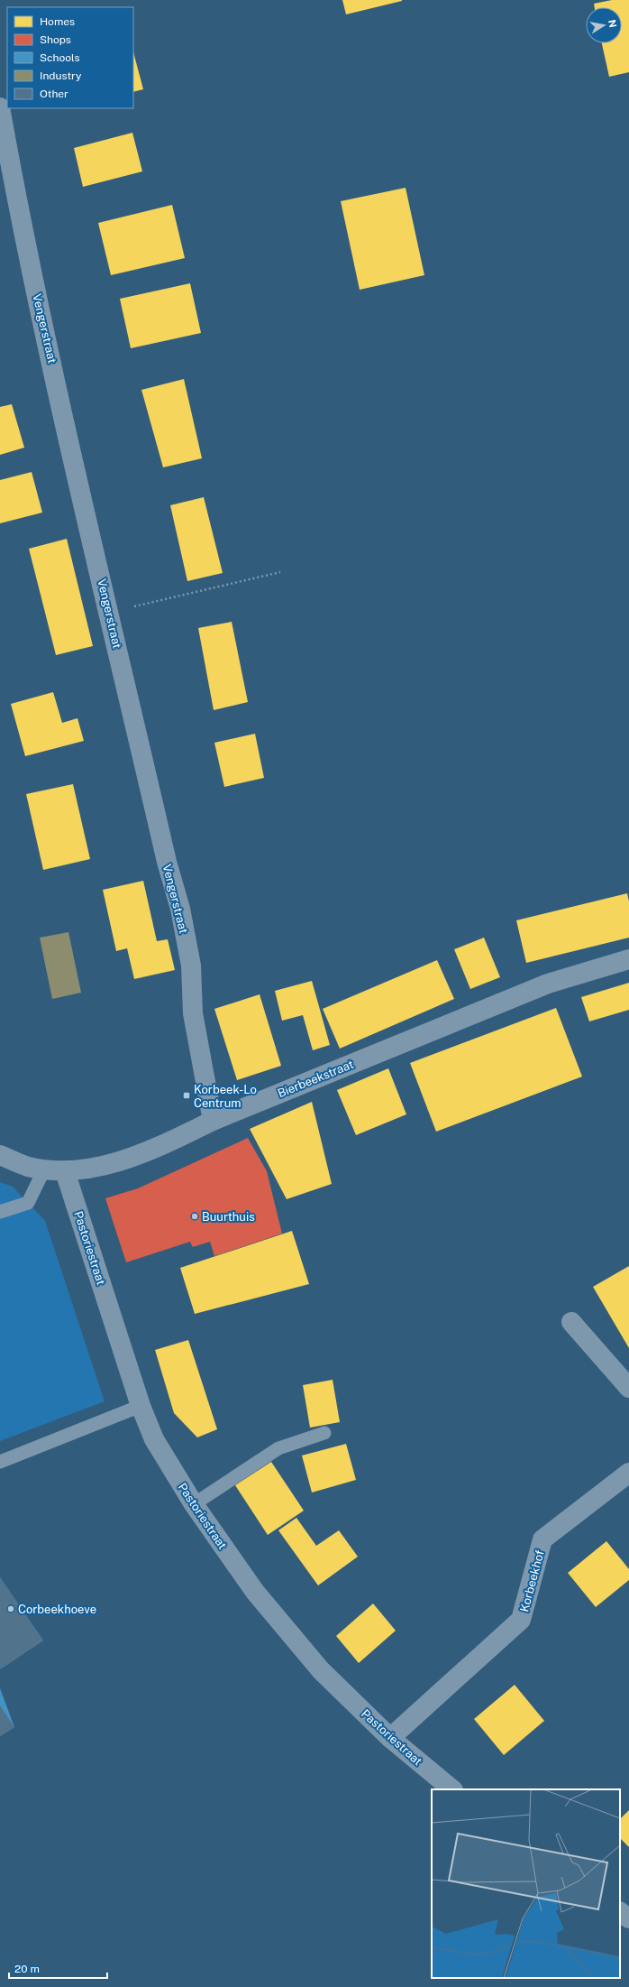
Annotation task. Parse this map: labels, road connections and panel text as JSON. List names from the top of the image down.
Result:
{
  "streets": {
    "street": [
      "Vengerstraat",
      "Bierbeekstraat",
      "Pastoriestraat",
      "Korbeekhof"
    ]
  },
  "crossings": [
    ["Vengerstraat", "Bierbeekstraat"],
    ["Bierbeekstraat", "Pastoriestraat"],
    ["Pastoriestraat", "Korbeekhof"]
  ],
  "places": {
    "transit": ["Korbeek-Lo Centrum"],
    "other": ["Buurthuis", "Corbeekhoeve"]
  },
  "legend": [
    "Homes",
    "Shops",
    "Schools",
    "Industry",
    "Other"
  ],
  "scale_bar": "20 m",
  "north": "right"
}
